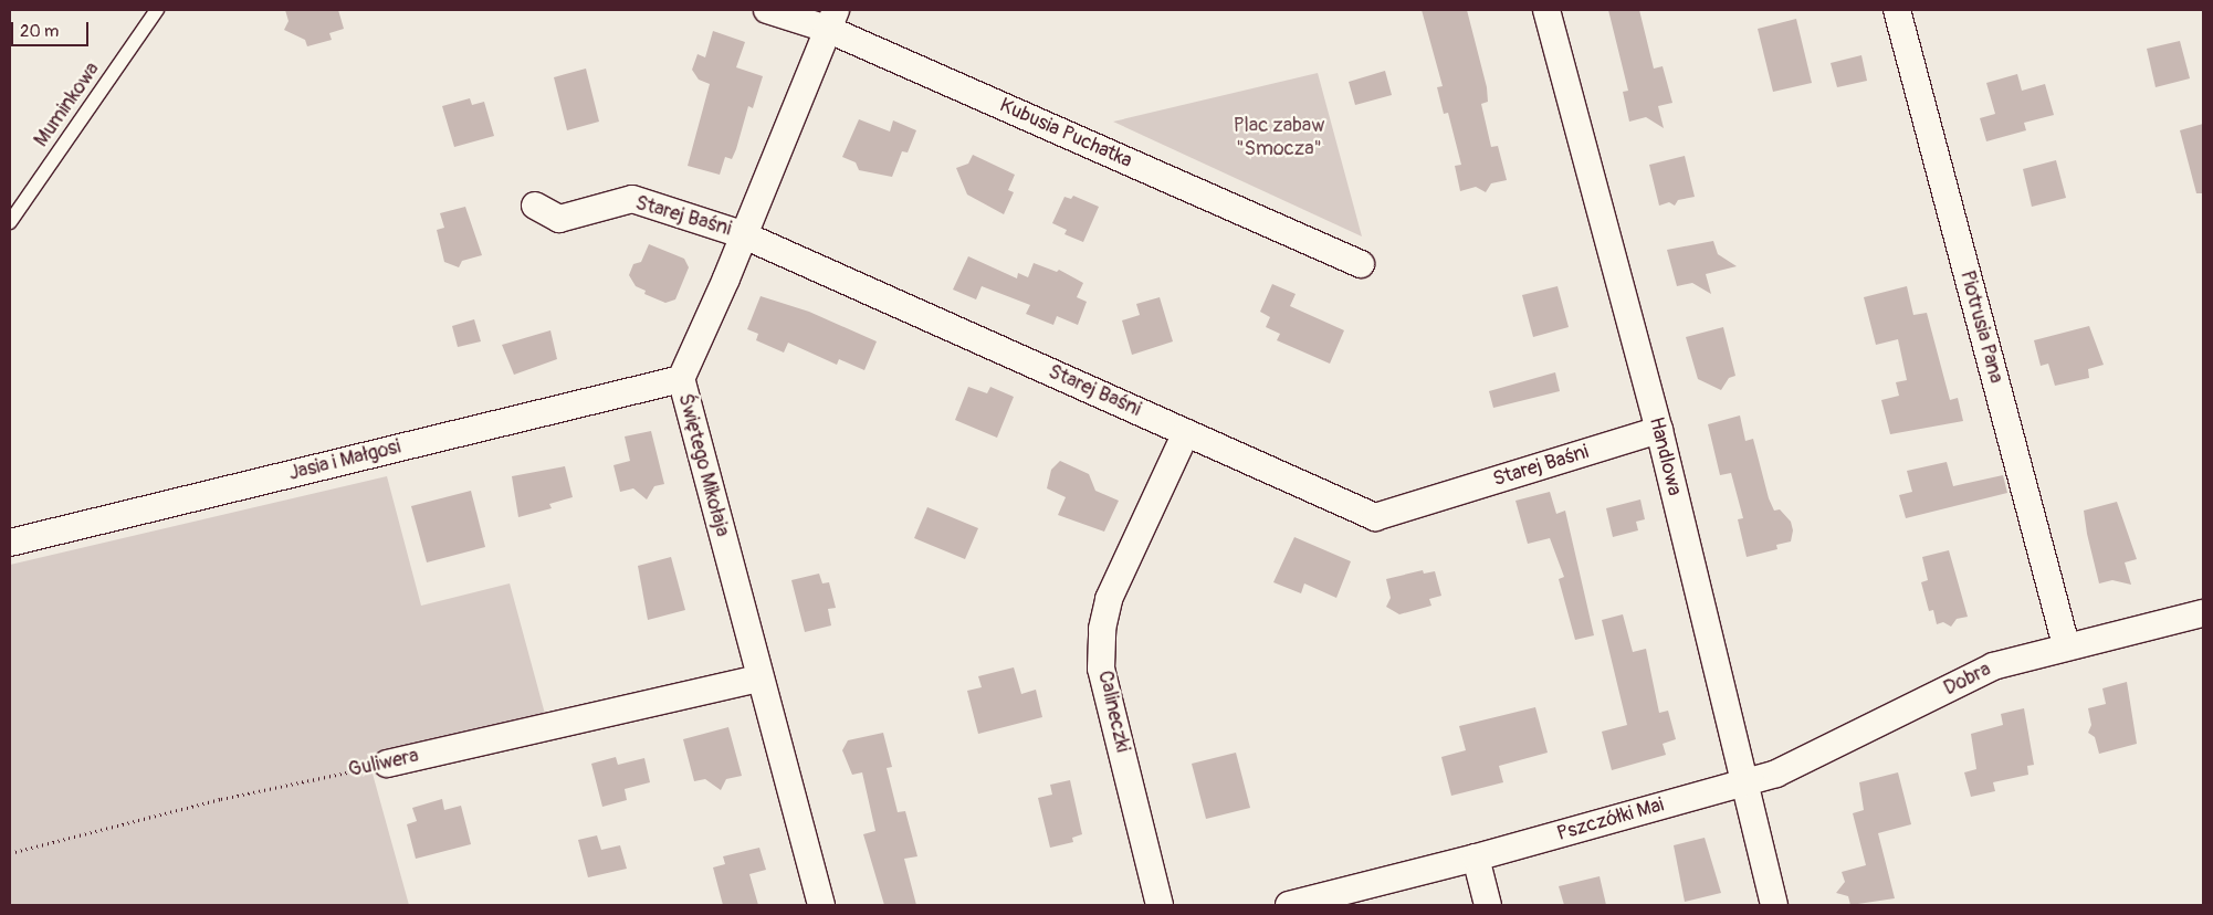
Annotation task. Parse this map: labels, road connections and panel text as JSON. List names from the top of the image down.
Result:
{
  "streets": {
    "street": [
      "Kubusia Puchatka",
      "Starej Baśni",
      "Piotrusia Pana",
      "Handlowa",
      "Jasia i Małgosi",
      "Świętego Mikołaja",
      "Dobra",
      "Calineczki",
      "Guliwera",
      "Pszczółki Mai"
    ],
    "lane": ["Muminkowa"]
  },
  "crossings": [
    ["Kubusia Puchatka", "Świętego Mikołaja"],
    ["Starej Baśni", "Handlowa"],
    ["Starej Baśni", "Świętego Mikołaja"],
    ["Starej Baśni", "Calineczki"],
    ["Piotrusia Pana", "Dobra"],
    ["Handlowa", "Dobra"],
    ["Handlowa", "Pszczółki Mai"],
    ["Jasia i Małgosi", "Świętego Mikołaja"],
    ["Świętego Mikołaja", "Guliwera"],
    ["Dobra", "Pszczółki Mai"]
  ],
  "parks": ["Plac zabaw \"Smocza\""],
  "scale_bar": "20 m"
}
